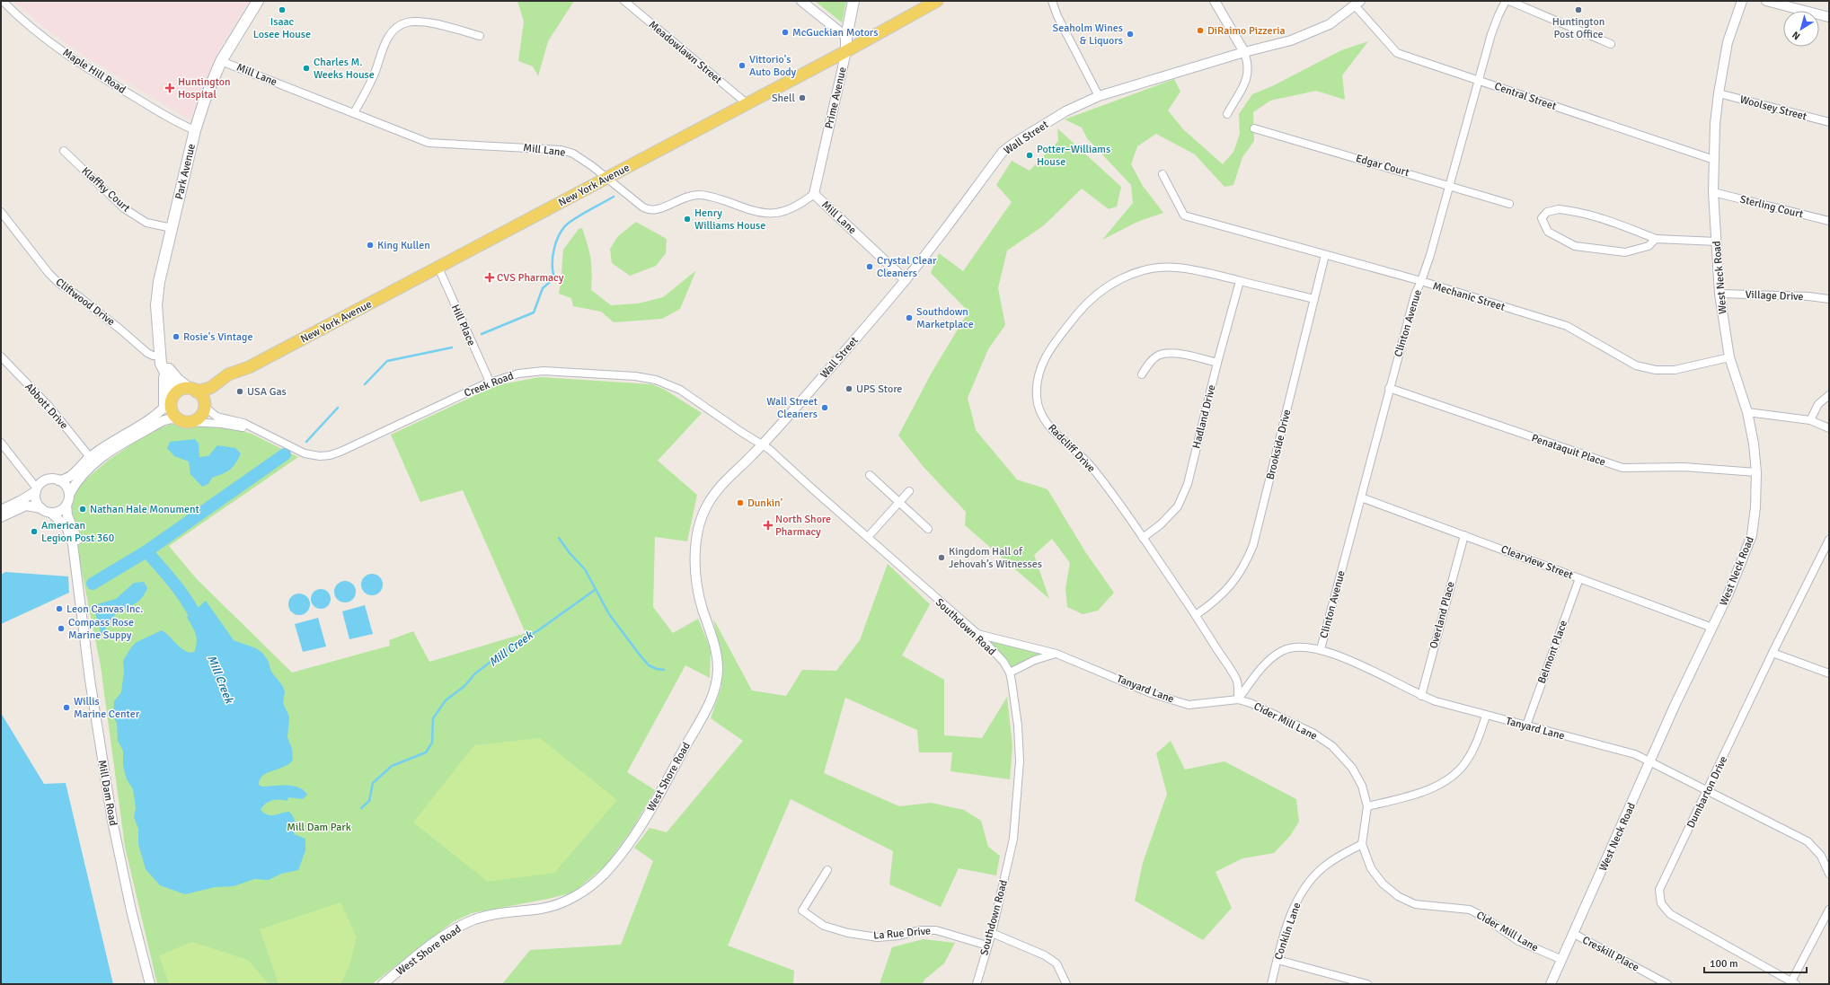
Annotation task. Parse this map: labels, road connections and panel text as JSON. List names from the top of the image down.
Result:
{
  "streets": {
    "main road": ["Prime Avenue", "Park Avenue", "New York Avenue"],
    "street": [
      "Meadowlawn Street",
      "Maple Hill Road",
      "Mill Lane",
      "Central Street",
      "Woolsey Street",
      "Wall Street",
      "Edgar Court",
      "Klaffky Court",
      "Sterling Court",
      "West Neck Road",
      "Village Drive",
      "Mechanic Street",
      "Cliftwood Drive",
      "Clinton Avenue",
      "Hill Place",
      "Creek Road",
      "Abbott Drive",
      "Hadland Drive",
      "Brookside Drive",
      "Radcliff Drive",
      "Penataquit Place",
      "Clearview Street",
      "Overland Place",
      "Southdown Road",
      "Belmont Place",
      "Tanyard Lane",
      "Cider Mill Lane",
      "West Shore Road",
      "Dumbarton Drive",
      "Mill Dam Road",
      "Conklin Lane",
      "La Rue Drive",
      "Creskill Place"
    ]
  },
  "crossings": [
    ["Meadowlawn Street", "New York Avenue"],
    ["Maple Hill Road", "Park Avenue"],
    ["Mill Lane", "Prime Avenue"],
    ["Mill Lane", "Wall Street"],
    ["Mill Lane", "Park Avenue"],
    ["Mill Lane", "New York Avenue"],
    ["Central Street", "Wall Street"],
    ["Central Street", "West Neck Road"],
    ["Central Street", "Clinton Avenue"],
    ["Prime Avenue", "New York Avenue"],
    ["Woolsey Street", "West Neck Road"],
    ["Wall Street", "Creek Road"],
    ["Wall Street", "Southdown Road"],
    ["Wall Street", "West Shore Road"],
    ["Edgar Court", "Clinton Avenue"],
    ["Park Avenue", "New York Avenue"],
    ["Park Avenue", "Klaffky Court"],
    ["Park Avenue", "Cliftwood Drive"],
    ["Park Avenue", "Creek Road"],
    ["New York Avenue", "Hill Place"],
    ["New York Avenue", "Creek Road"],
    ["Sterling Court", "West Neck Road"],
    ["West Neck Road", "Village Drive"],
    ["West Neck Road", "Mechanic Street"],
    ["West Neck Road", "Penataquit Place"],
    ["West Neck Road", "Clearview Street"],
    ["West Neck Road", "Tanyard Lane"],
    ["West Neck Road", "Cider Mill Lane"],
    ["West Neck Road", "Creskill Place"],
    ["Mechanic Street", "Clinton Avenue"],
    ["Mechanic Street", "Brookside Drive"],
    ["Clinton Avenue", "Penataquit Place"],
    ["Clinton Avenue", "Clearview Street"],
    ["Clinton Avenue", "Tanyard Lane"],
    ["Hill Place", "Creek Road"],
    ["Creek Road", "Southdown Road"],
    ["Creek Road", "West Shore Road"],
    ["Hadland Drive", "Radcliff Drive"],
    ["Brookside Drive", "Radcliff Drive"],
    ["Radcliff Drive", "Tanyard Lane"],
    ["Clearview Street", "Overland Place"],
    ["Clearview Street", "Belmont Place"],
    ["Overland Place", "Tanyard Lane"],
    ["Southdown Road", "Tanyard Lane"],
    ["Southdown Road", "West Shore Road"],
    ["Southdown Road", "La Rue Drive"],
    ["Belmont Place", "Tanyard Lane"],
    ["Tanyard Lane", "Cider Mill Lane"],
    ["Tanyard Lane", "Dumbarton Drive"],
    ["Cider Mill Lane", "Conklin Lane"]
  ],
  "water": ["Mill Creek"],
  "parks": ["Mill Dam Park"],
  "places": {
    "other": [
      "Isaac Losee House",
      "Huntington Post Office",
      "DiRaimo Pizzeria",
      "McGuckian Motors",
      "Seaholm Wines & Liquors",
      "Vittorio's Auto Body",
      "Charles M. Weeks House",
      "Shell",
      "Potter–Williams House",
      "Henry Williams House",
      "King Kullen",
      "Crystal Clear Cleaners",
      "Southdown Marketplace",
      "Rosie's Vintage",
      "UPS Store",
      "USA Gas",
      "Wall Street Cleaners",
      "Dunkin'",
      "Nathan Hale Monument",
      "American Legion Post 360",
      "Kingdom Hall of Jehovah’s Witnesses",
      "Leon Canvas Inc.",
      "Compass Rose Marine Suppy",
      "Willis Marine Center"
    ],
    "health": ["Huntington Hospital", "CVS Pharmacy", "North Shore Pharmacy"]
  },
  "scale_bar": "100 m",
  "north": "bottom left"
}
